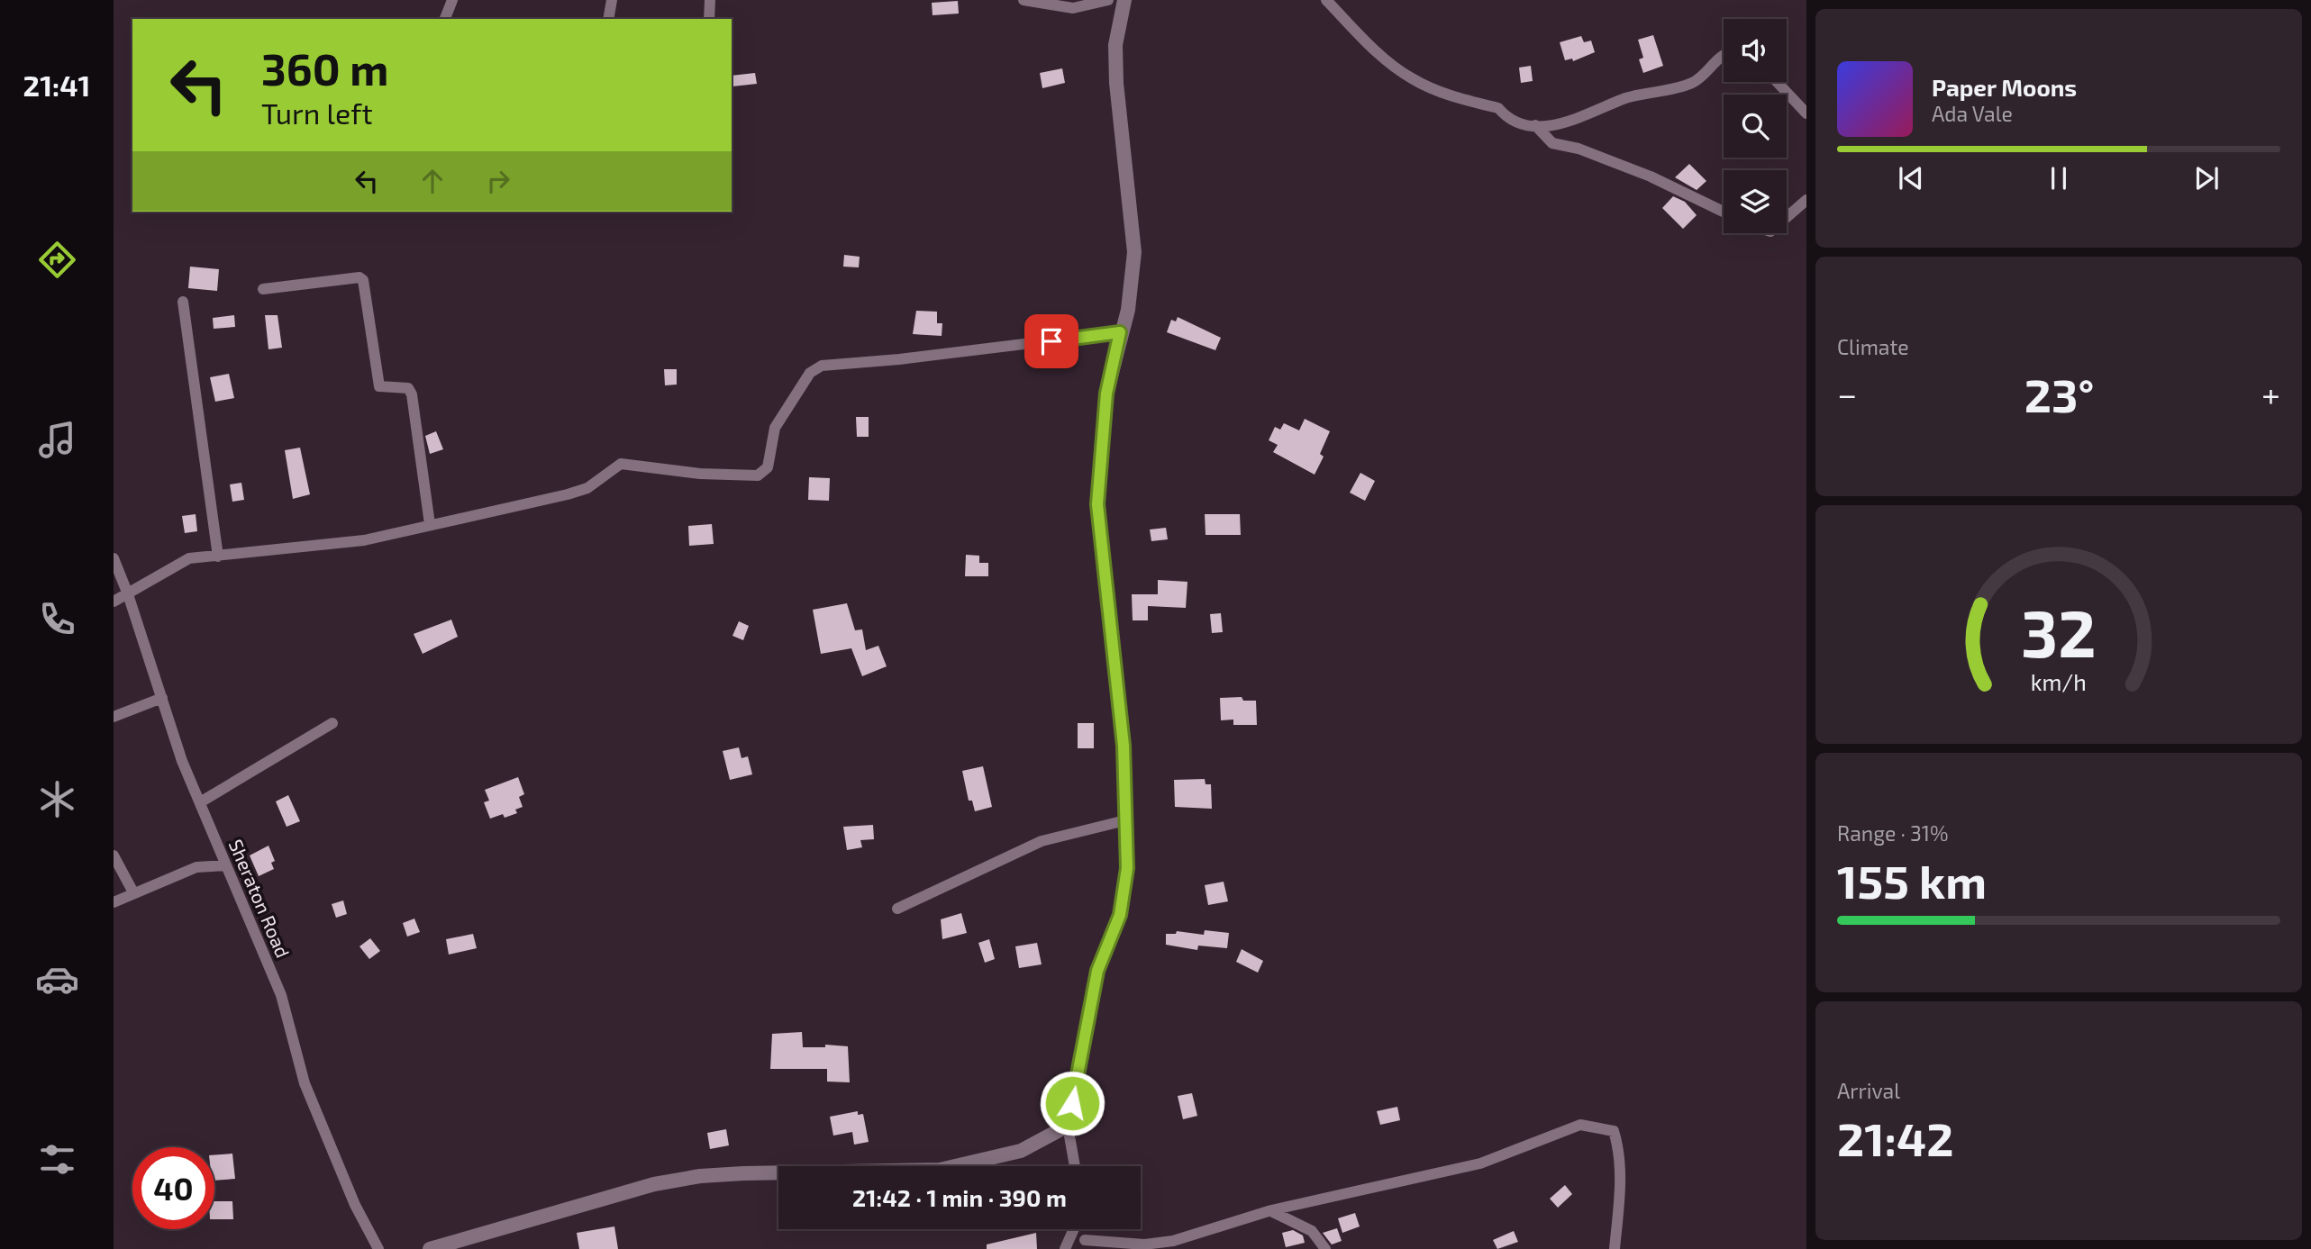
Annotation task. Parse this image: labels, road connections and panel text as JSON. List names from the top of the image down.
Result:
{
  "streets": {
    "street": ["Sheraton Road"]
  },
  "page": {
    "tabs": "21:41",
    "turn": ["360 m", "Turn left"],
    "song": ["Paper Moons", "Ada Vale"],
    "tile": [
      "Climate",
      ["Range · 31%", "155 km"],
      ["Arrival", "21:42"]
    ],
    "heat": ["−", "23°", "+"],
    "limit": "40",
    "trip": "21:42 · 1 min · 390 m",
    "gauge": ["32", "km/h"]
  }
}
